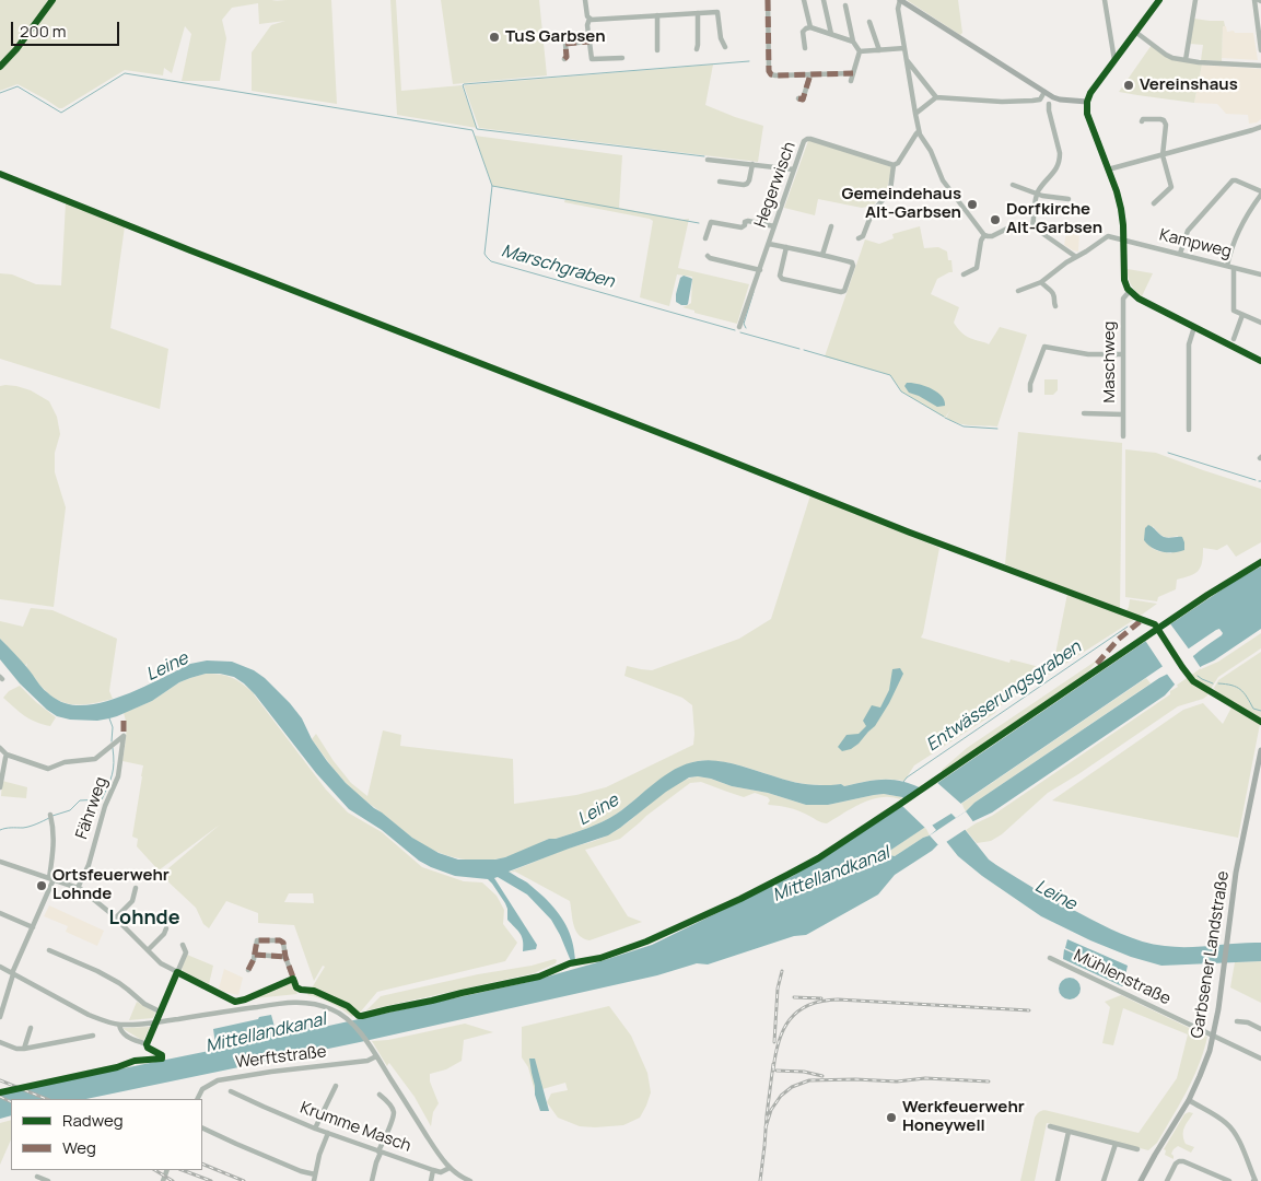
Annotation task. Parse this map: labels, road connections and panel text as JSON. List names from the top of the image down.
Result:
{
  "streets": {
    "main road": ["Garbsener Landstraße"],
    "street": [
      "Hegerwisch",
      "Kampweg",
      "Maschweg",
      "Fährweg",
      "Mühlenstraße",
      "Werftstraße",
      "Krumme Masch"
    ]
  },
  "crossings": [
    ["Garbsener Landstraße", "Mühlenstraße"]
  ],
  "districts": ["Lohnde"],
  "water": [
    "Marschgraben",
    "Leine",
    "Entwässerungsgraben",
    "Mittellandkanal"
  ],
  "places": [
    "TuS Garbsen",
    "Vereinshaus",
    "Gemeindehaus Alt-Garbsen",
    "Dorfkirche Alt-Garbsen",
    "Ortsfeuerwehr Lohnde",
    "Werkfeuerwehr Honeywell"
  ],
  "legend": ["Radweg", "Weg"],
  "scale_bar": "200 m"
}
